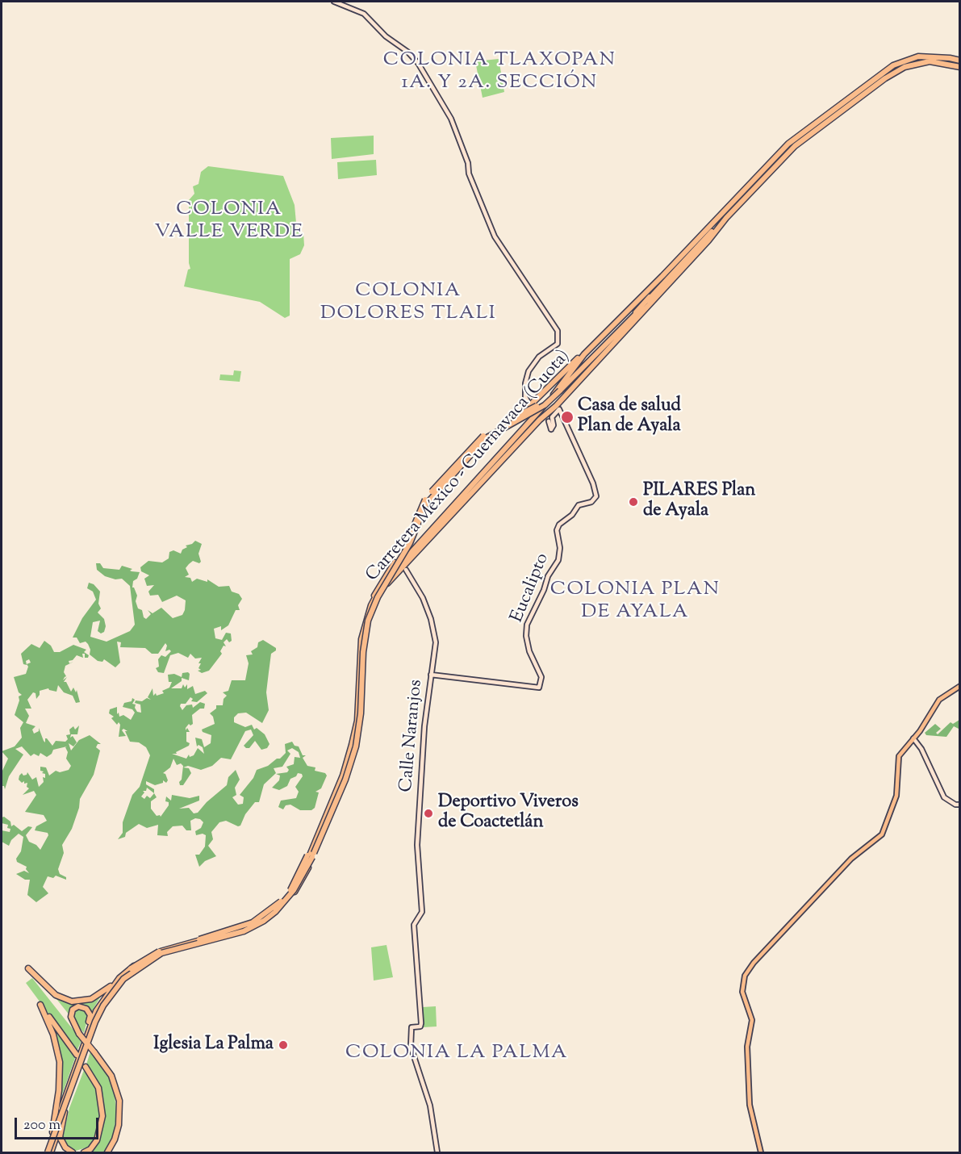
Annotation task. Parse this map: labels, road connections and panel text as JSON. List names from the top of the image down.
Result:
{
  "streets": {
    "highway": ["Carretera México - Cuernavaca (Cuota)"],
    "street": ["Eucalipto", "Calle Naranjos"]
  },
  "crossings": [
    ["Eucalipto", "Calle Naranjos"]
  ],
  "districts": [
    "COLONIA TLAXOPAN 1A. Y 2A. SECCIÓN",
    "COLONIA VALLE VERDE",
    "COLONIA DOLORES TLALI",
    "COLONIA PLAN DE AYALA",
    "COLONIA LA PALMA"
  ],
  "places": [
    "Casa de salud Plan de Ayala",
    "PILARES Plan de Ayala",
    "Deportivo Viveros de Coactetlán",
    "Iglesia La Palma"
  ],
  "scale_bar": "200 m"
}
